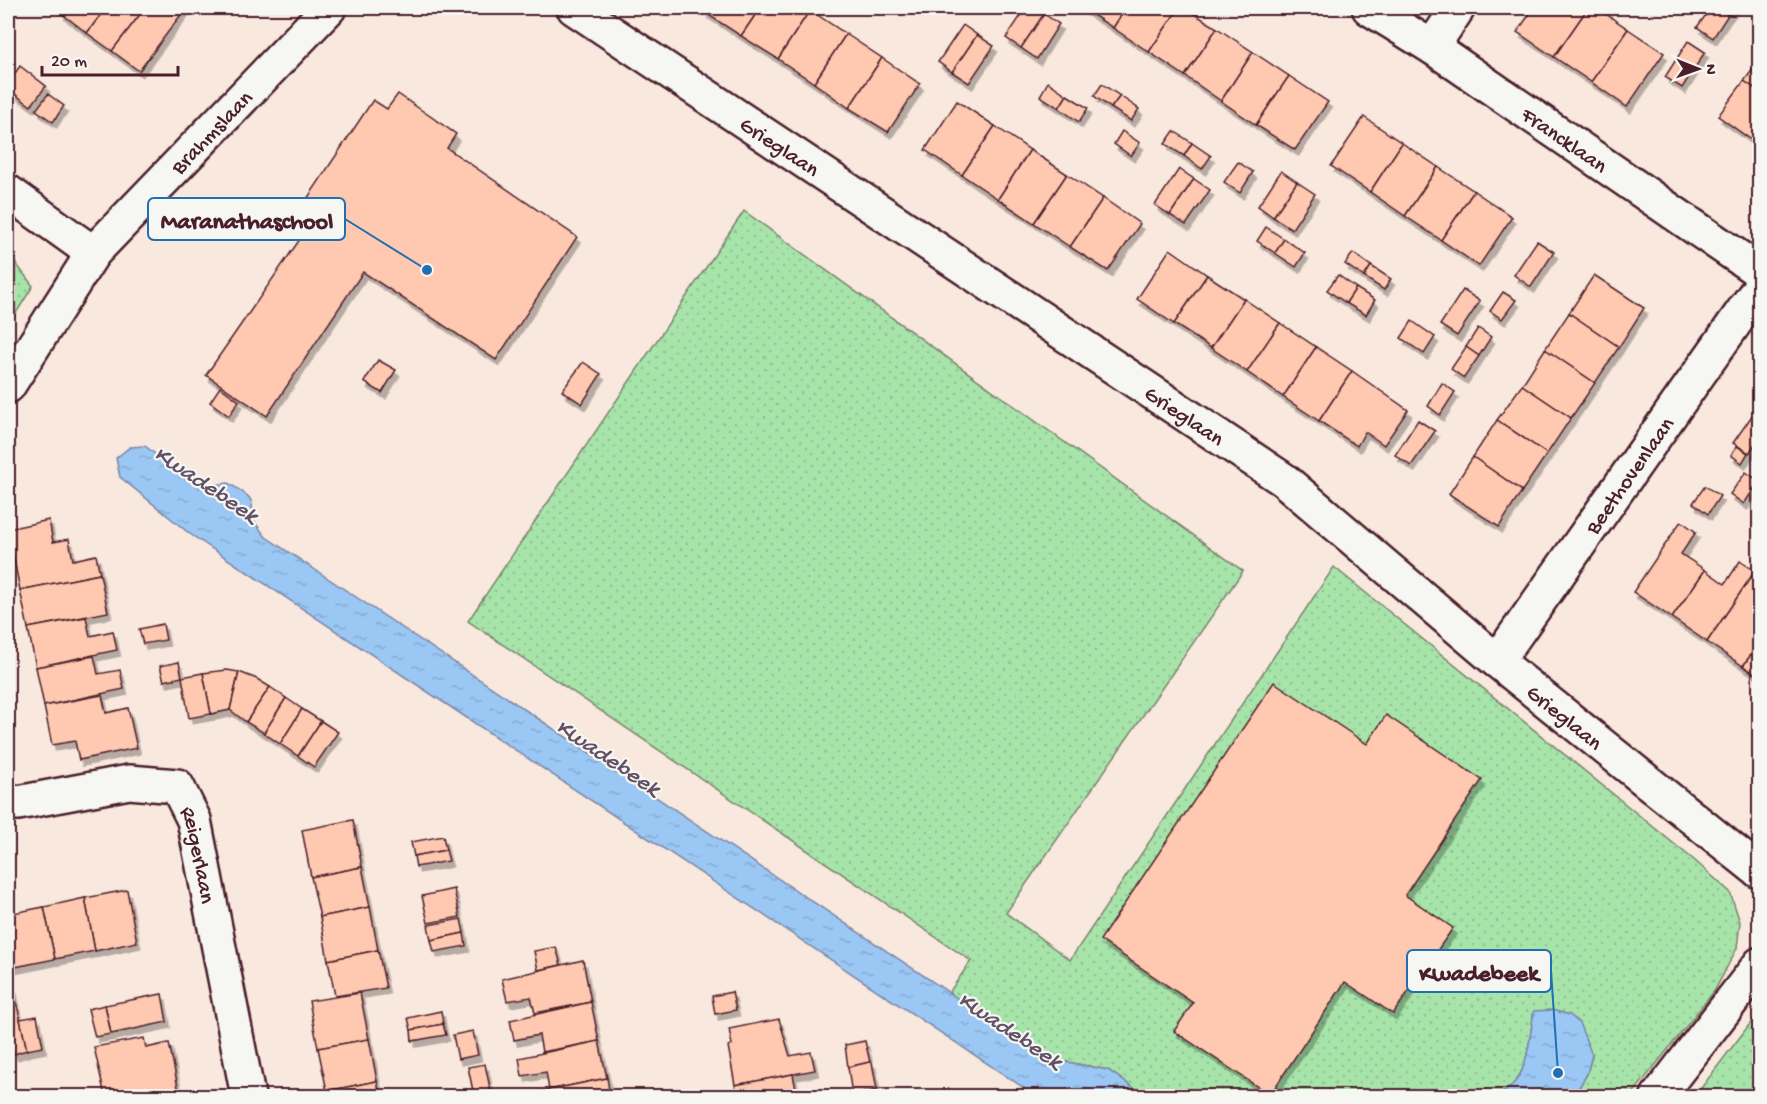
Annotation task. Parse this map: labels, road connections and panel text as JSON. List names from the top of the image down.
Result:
{
  "streets": {
    "street": [
      "Brahmslaan",
      "Francklaan",
      "Grieglaan",
      "Beethovenlaan",
      "Reigerlaan"
    ]
  },
  "crossings": [
    ["Grieglaan", "Beethovenlaan"]
  ],
  "water": ["Kwadebeek"],
  "places": ["Maranathaschool", "Kwadebeek"],
  "scale_bar": "20 m",
  "north": "right"
}
